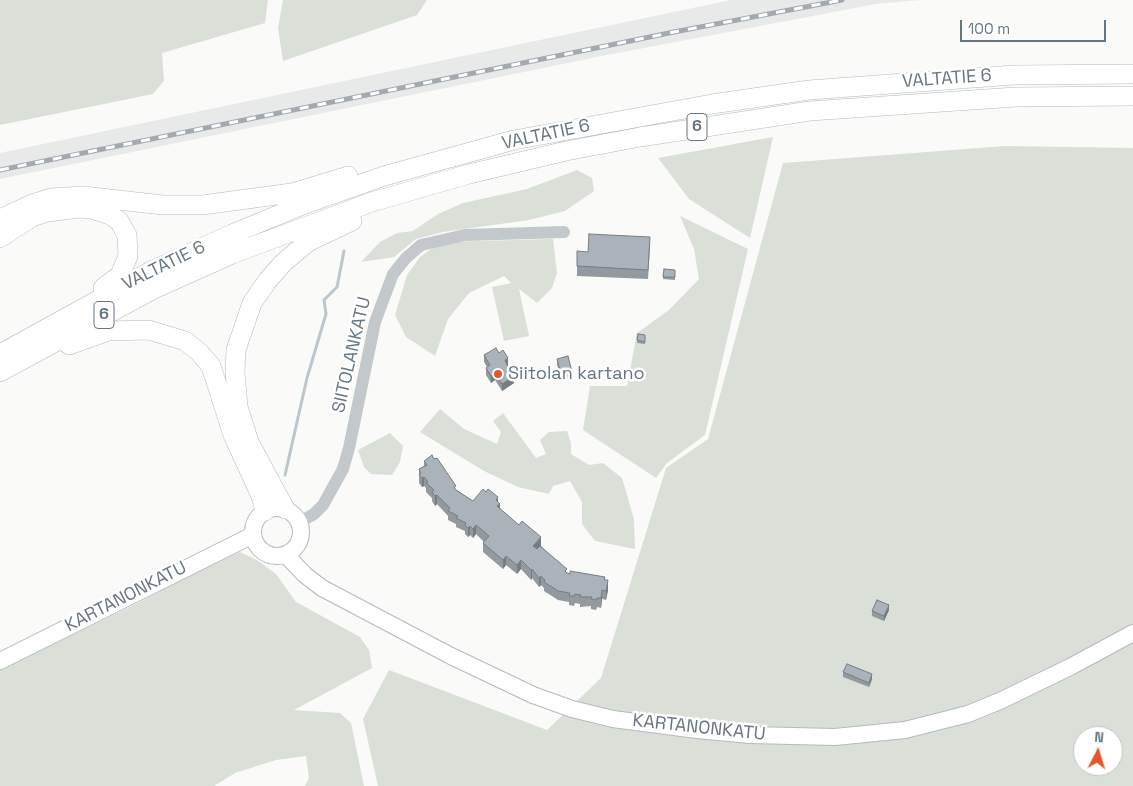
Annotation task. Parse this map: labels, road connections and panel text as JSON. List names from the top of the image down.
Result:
{
  "streets": {
    "highway": ["VALTATIE 6", "6"],
    "main road": ["KARTANONKATU"],
    "street": ["SIITOLANKATU"]
  },
  "crossings": [
    ["SIITOLANKATU", "KARTANONKATU"]
  ],
  "places": ["Siitolan kartano"],
  "scale_bar": "100 m",
  "north": "top"
}
